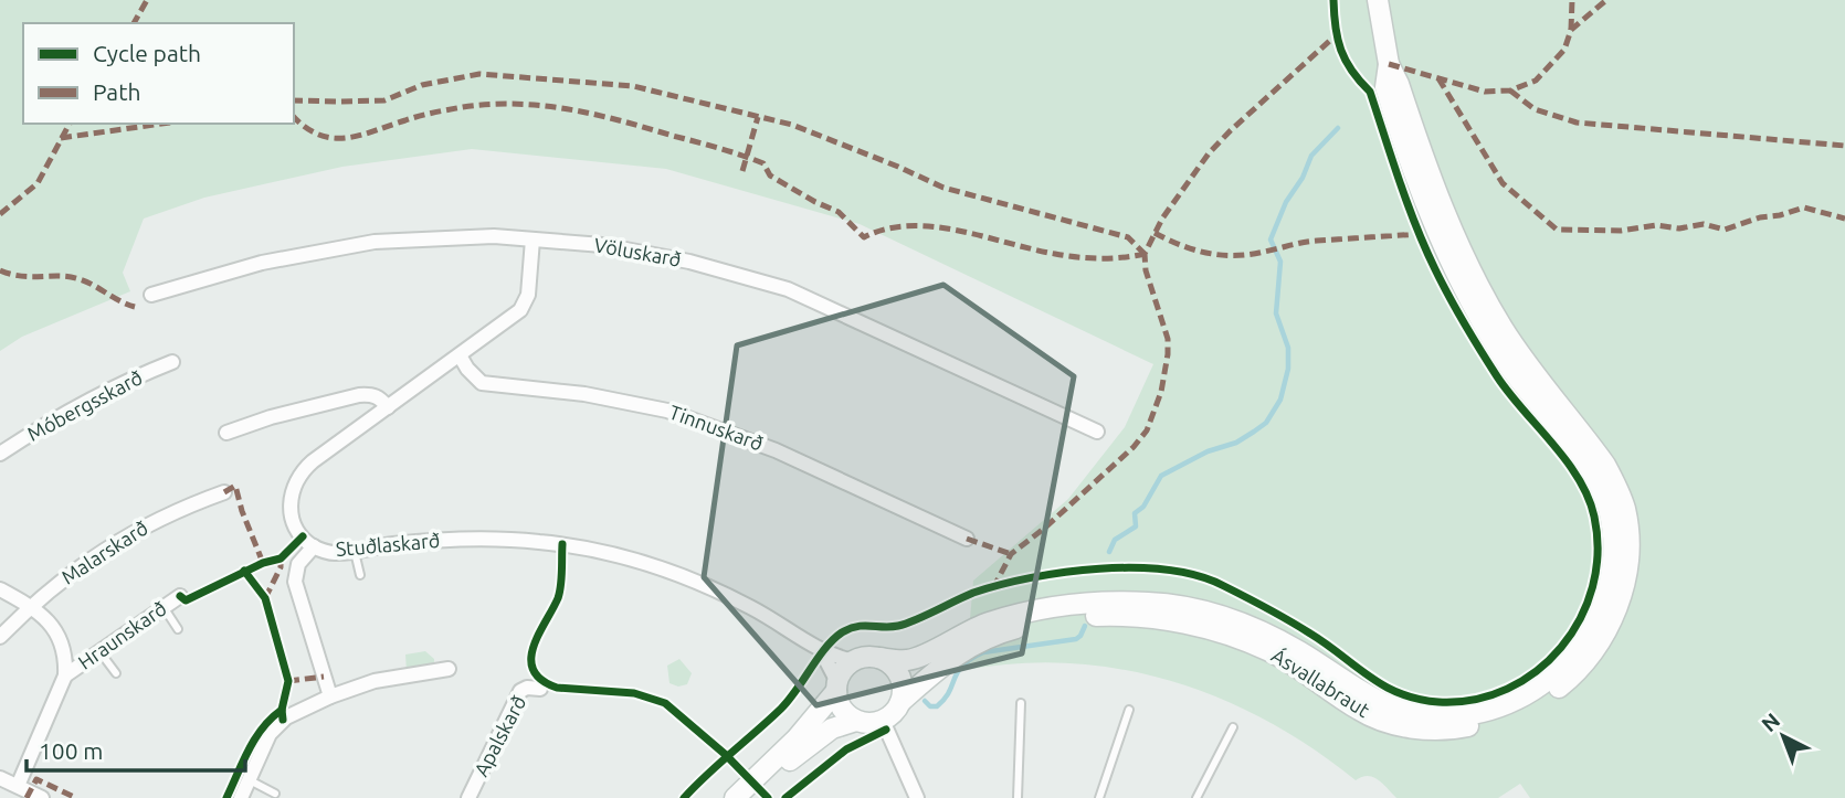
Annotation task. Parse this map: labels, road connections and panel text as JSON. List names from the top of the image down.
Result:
{
  "streets": {
    "main road": ["Ásvallabraut"],
    "street": [
      "Völuskarð",
      "Móbergsskarð",
      "Tinnuskarð",
      "Stuðlaskarð",
      "Malarskarð",
      "Hraunskarð",
      "Apalskarð"
    ]
  },
  "crossings": [
    ["Völuskarð", "Stuðlaskarð"],
    ["Tinnuskarð", "Stuðlaskarð"],
    ["Stuðlaskarð", "Ásvallabraut"],
    ["Malarskarð", "Hraunskarð"]
  ],
  "legend": ["Cycle path", "Path"],
  "scale_bar": "100 m",
  "north": "top left"
}
